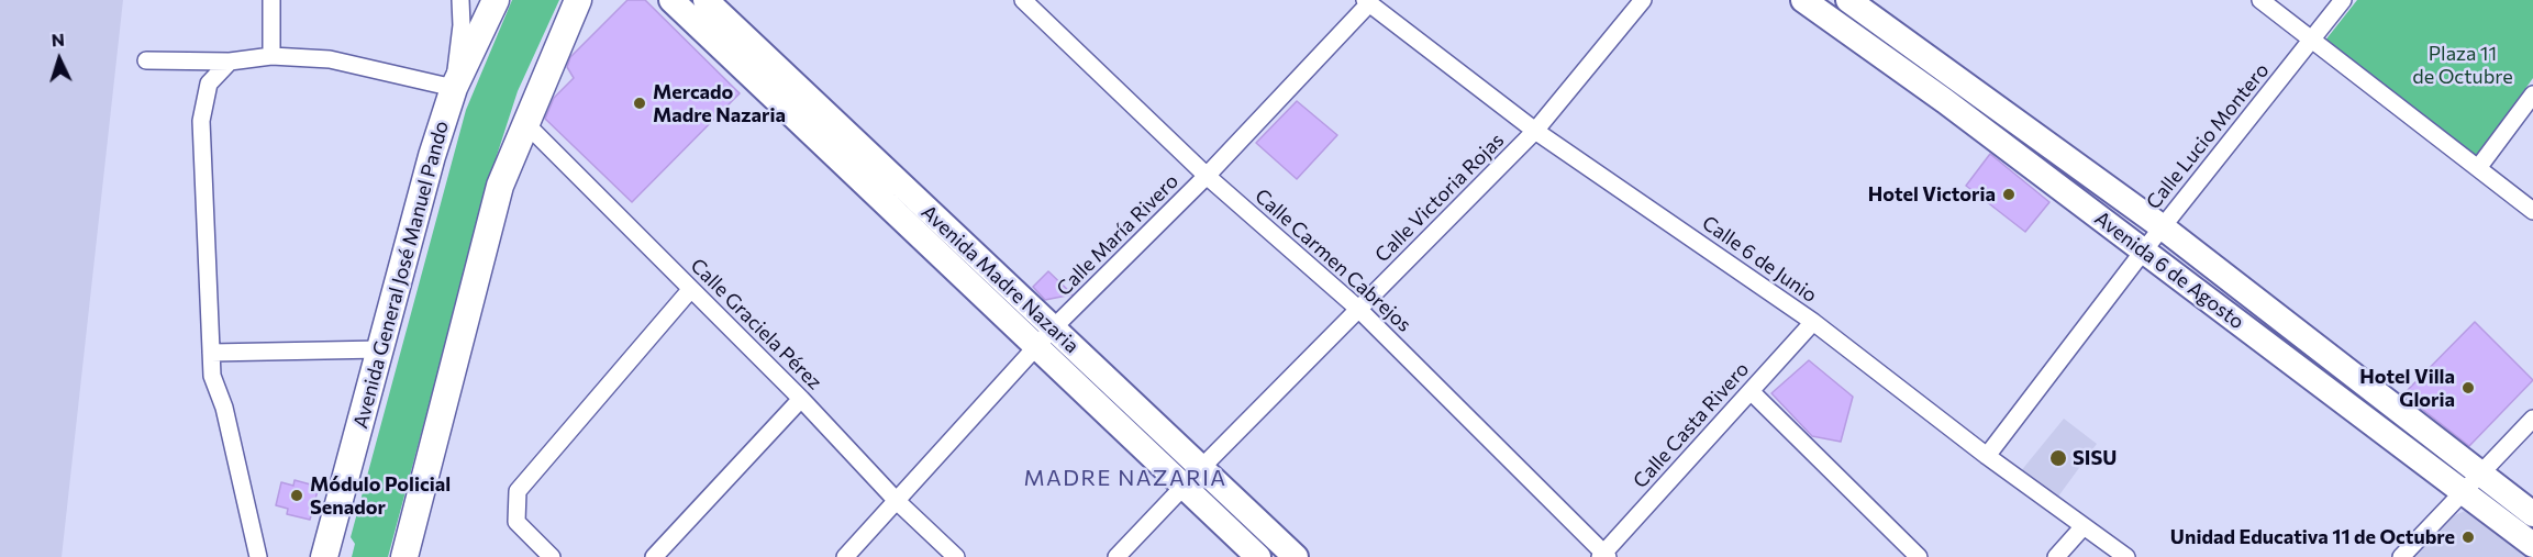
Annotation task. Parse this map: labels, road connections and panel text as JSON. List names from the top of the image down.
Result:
{
  "streets": {
    "main road": ["Avenida 6 de Agosto", "Avenida General José Manuel Pando", "Avenida Madre Nazaria"],
    "street": [
      "Calle Lucio Montero",
      "Calle Victoria Rojas",
      "Calle María Rivero",
      "Calle 6 de Junio",
      "Calle Carmen Cabrejos",
      "Calle Graciela Pérez",
      "Calle Casta Rivero"
    ]
  },
  "crossings": [
    ["Calle Lucio Montero", "Calle 6 de Junio"],
    ["Calle Lucio Montero", "Avenida 6 de Agosto"],
    ["Calle Victoria Rojas", "Calle 6 de Junio"],
    ["Calle Victoria Rojas", "Calle Carmen Cabrejos"],
    ["Calle Victoria Rojas", "Avenida Madre Nazaria"],
    ["Calle María Rivero", "Calle 6 de Junio"],
    ["Calle María Rivero", "Calle Carmen Cabrejos"],
    ["Calle María Rivero", "Avenida Madre Nazaria"],
    ["Calle María Rivero", "Calle Graciela Pérez"],
    ["Calle 6 de Junio", "Calle Casta Rivero"],
    ["Calle Carmen Cabrejos", "Calle Casta Rivero"]
  ],
  "districts": ["MADRE NAZARIA"],
  "parks": ["Plaza 11 de Octubre"],
  "places": [
    "Mercado Madre Nazaria",
    "Hotel Victoria",
    "Hotel Villa Gloria",
    "SISU",
    "Módulo Policial Senador",
    "Unidad Educativa 11 de Octubre"
  ],
  "north": "top"
}
